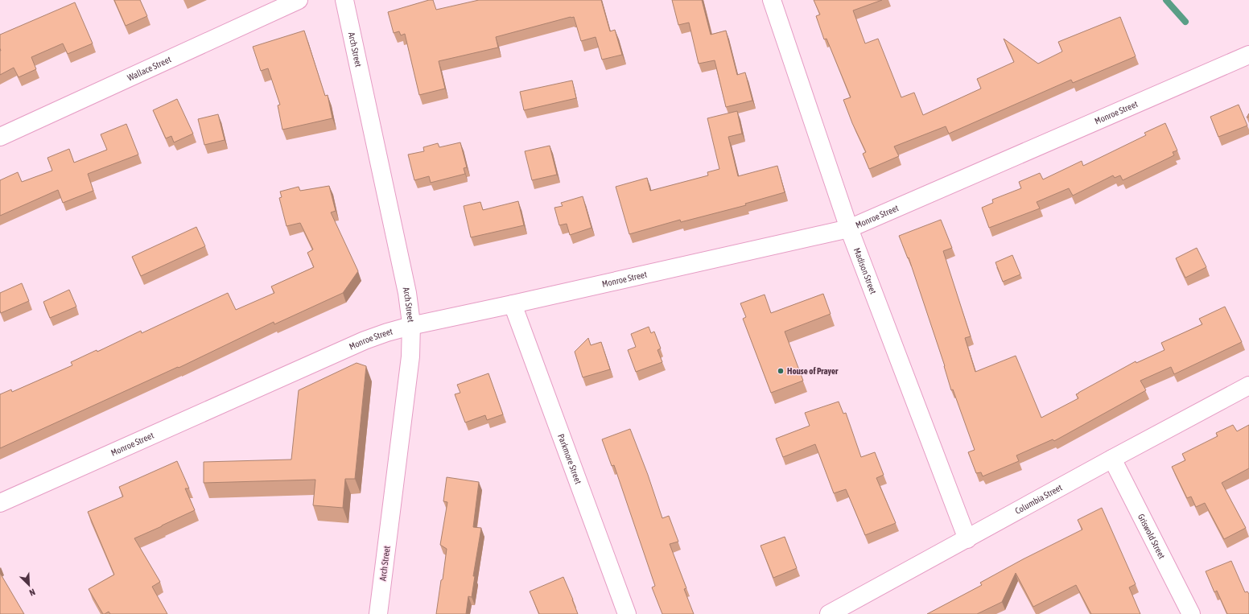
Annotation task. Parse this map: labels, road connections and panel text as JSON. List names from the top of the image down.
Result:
{
  "streets": {
    "street": [
      "Arch Street",
      "Wallace Street",
      "Monroe Street",
      "Madison Street",
      "Parkmore Street",
      "Columbia Street",
      "Griswold Street"
    ]
  },
  "crossings": [
    ["Arch Street", "Monroe Street"],
    ["Monroe Street", "Madison Street"],
    ["Monroe Street", "Parkmore Street"],
    ["Madison Street", "Columbia Street"],
    ["Columbia Street", "Griswold Street"]
  ],
  "places": ["House of Prayer"],
  "north": "bottom right"
}
